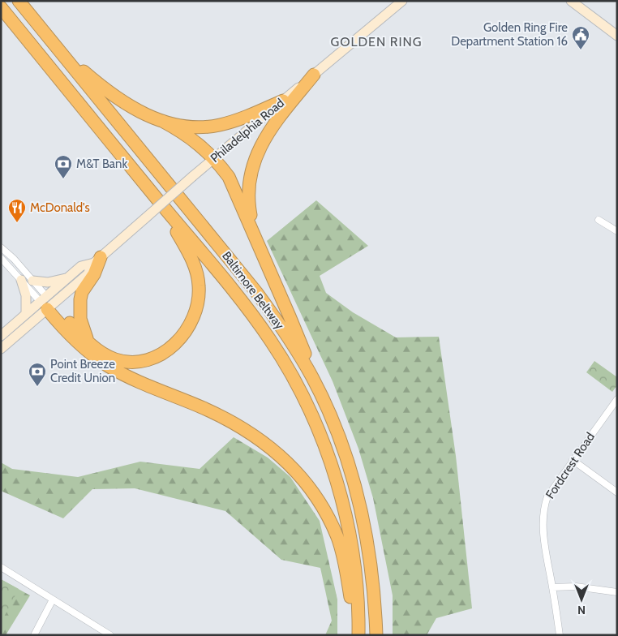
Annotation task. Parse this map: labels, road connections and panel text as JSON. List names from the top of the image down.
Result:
{
  "streets": {
    "highway": ["Baltimore Beltway"],
    "main road": ["Philadelphia Road"],
    "street": ["Fordcrest Road"]
  },
  "districts": ["GOLDEN RING"],
  "places": {
    "public building": ["Golden Ring Fire Department Station 16"],
    "bank": ["M&T Bank", "Point Breeze Credit Union"],
    "restaurant": ["McDonald's"]
  },
  "north": "bottom"
}
